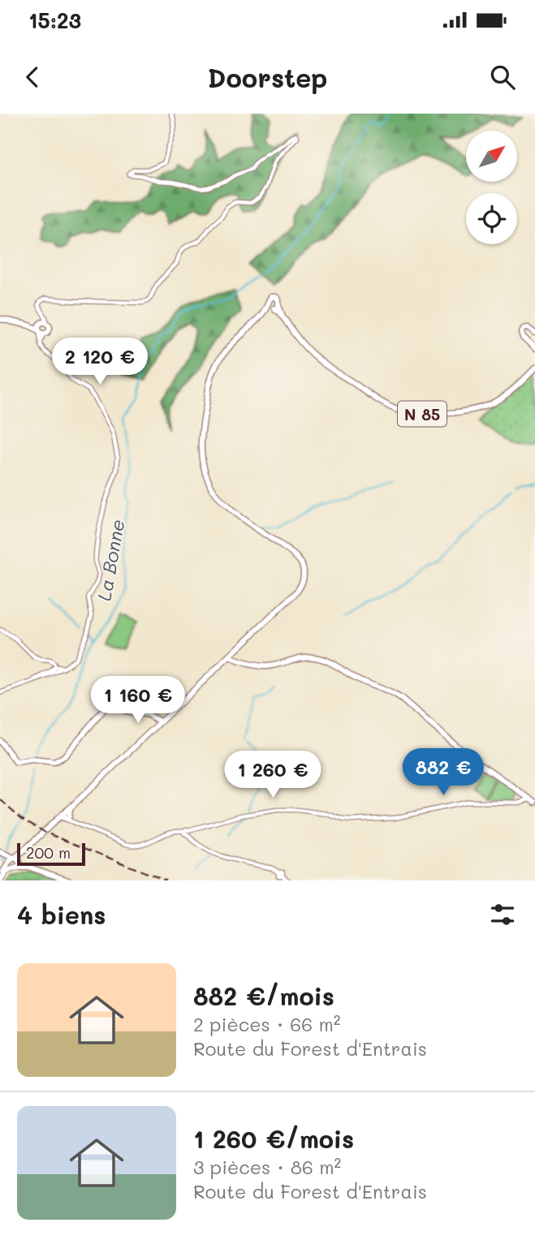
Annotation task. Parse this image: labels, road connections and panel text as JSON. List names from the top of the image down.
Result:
{
  "streets": {
    "main road": ["N 85"]
  },
  "water": ["La Bonne"],
  "scale_bar": "200 m",
  "north": "top right",
  "page": {
    "status": "15:23",
    "header": "Doorstep",
    "price": [
      "2 120 €",
      "1 160 €",
      "882 €",
      "1 260 €"
    ],
    "scale": "200 m",
    "heading": "4 biens",
    "list": [
      {
        "name": "882 €/mois",
        "note": "2 pièces · 66 m² · Route du Forest d'Entrais"
      },
      {
        "name": "1 260 €/mois",
        "note": "3 pièces · 86 m² · Route du Forest d'Entrais"
      }
    ]
  }
}
